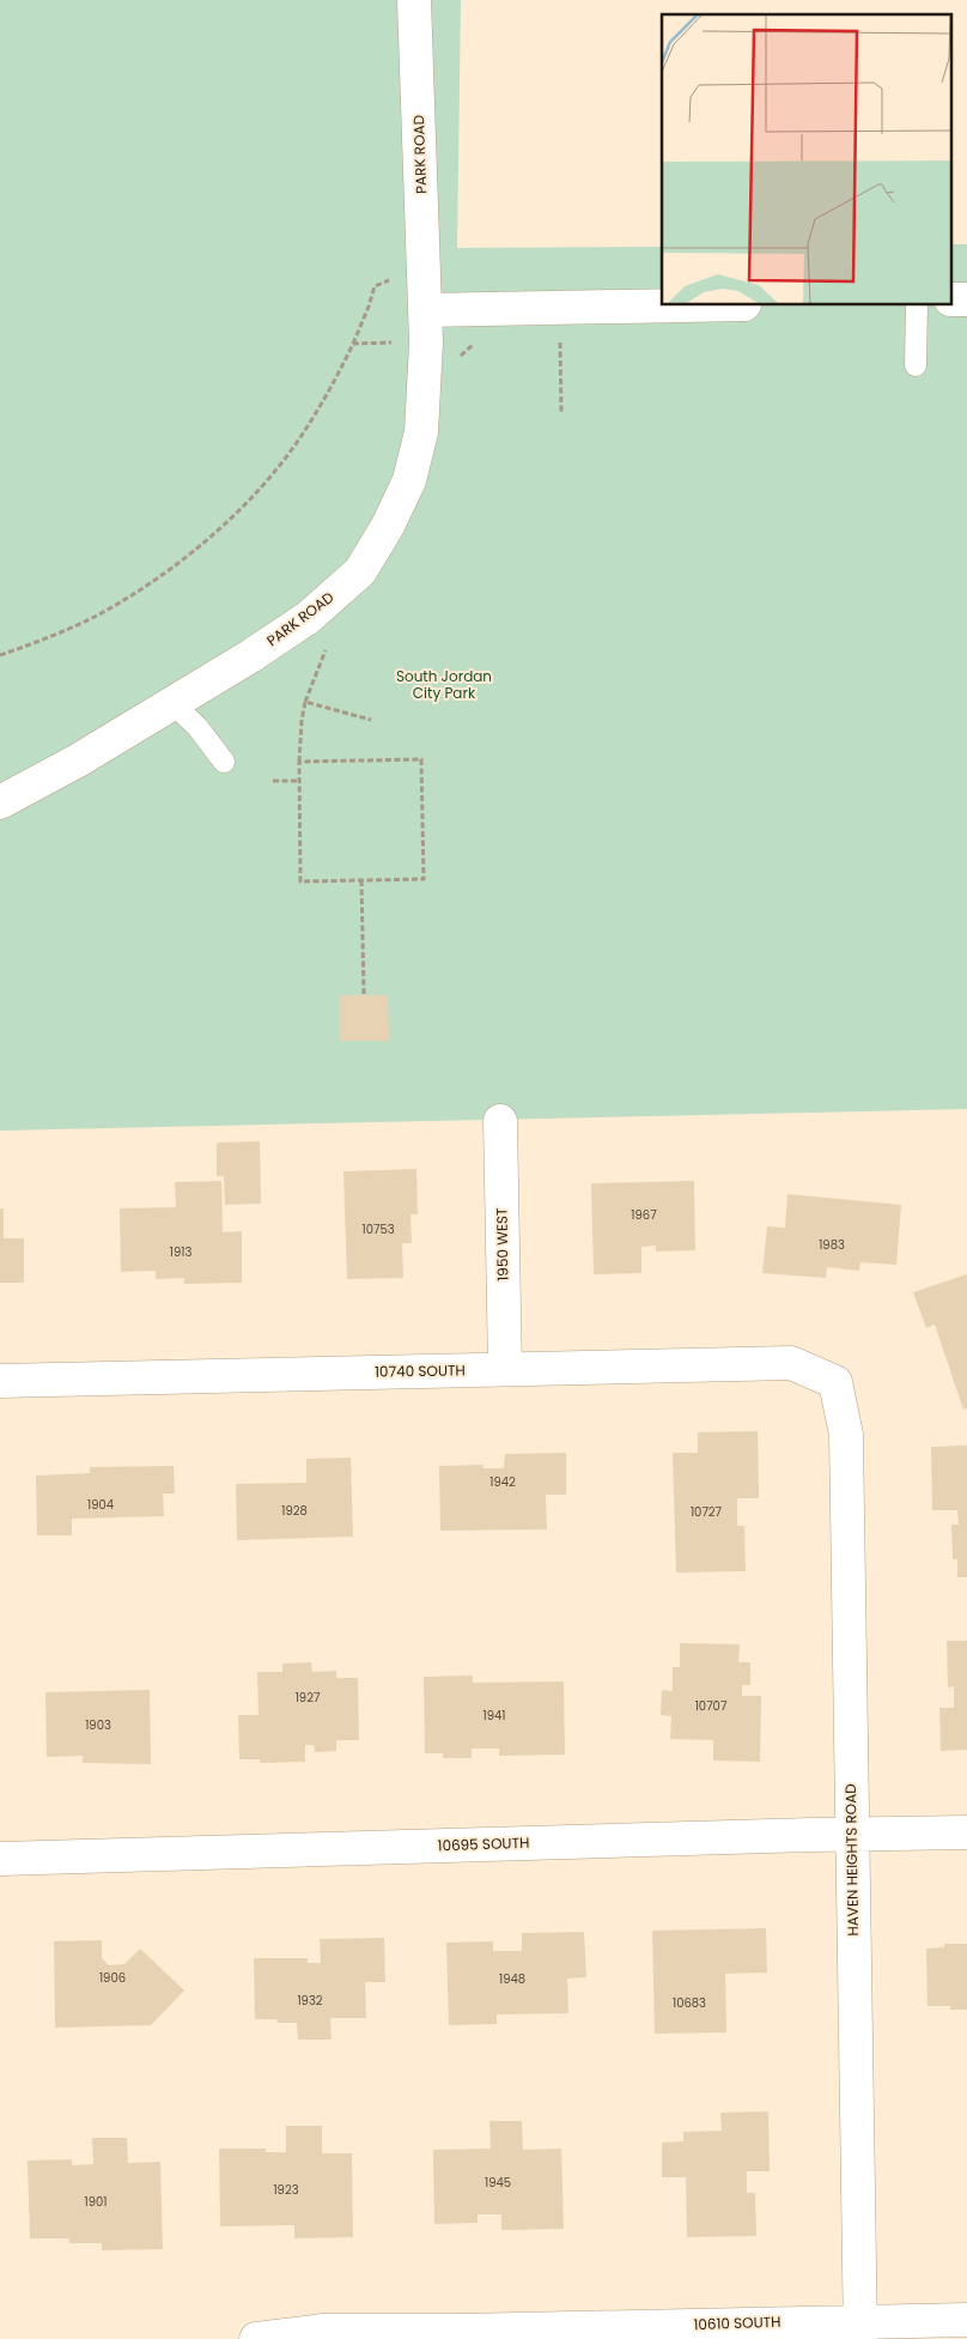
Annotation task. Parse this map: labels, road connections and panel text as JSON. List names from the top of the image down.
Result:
{
  "streets": {
    "street": [
      "PARK ROAD",
      "1950 WEST",
      "10740 SOUTH",
      "10695 SOUTH",
      "HAVEN HEIGHTS ROAD",
      "10610 SOUTH"
    ]
  },
  "crossings": [
    ["1950 WEST", "10740 SOUTH"],
    ["10740 SOUTH", "HAVEN HEIGHTS ROAD"],
    ["10695 SOUTH", "HAVEN HEIGHTS ROAD"],
    ["HAVEN HEIGHTS ROAD", "10610 SOUTH"]
  ],
  "parks": ["South Jordan City Park"],
  "house_numbers": [
    "1967",
    "10753",
    "1983",
    "1913",
    "1942",
    "1904",
    "1928",
    "10727",
    "1927",
    "10707",
    "1941",
    "1903",
    "1906",
    "1948",
    "1932",
    "10683",
    "1945",
    "1923",
    "1901"
  ]
}
